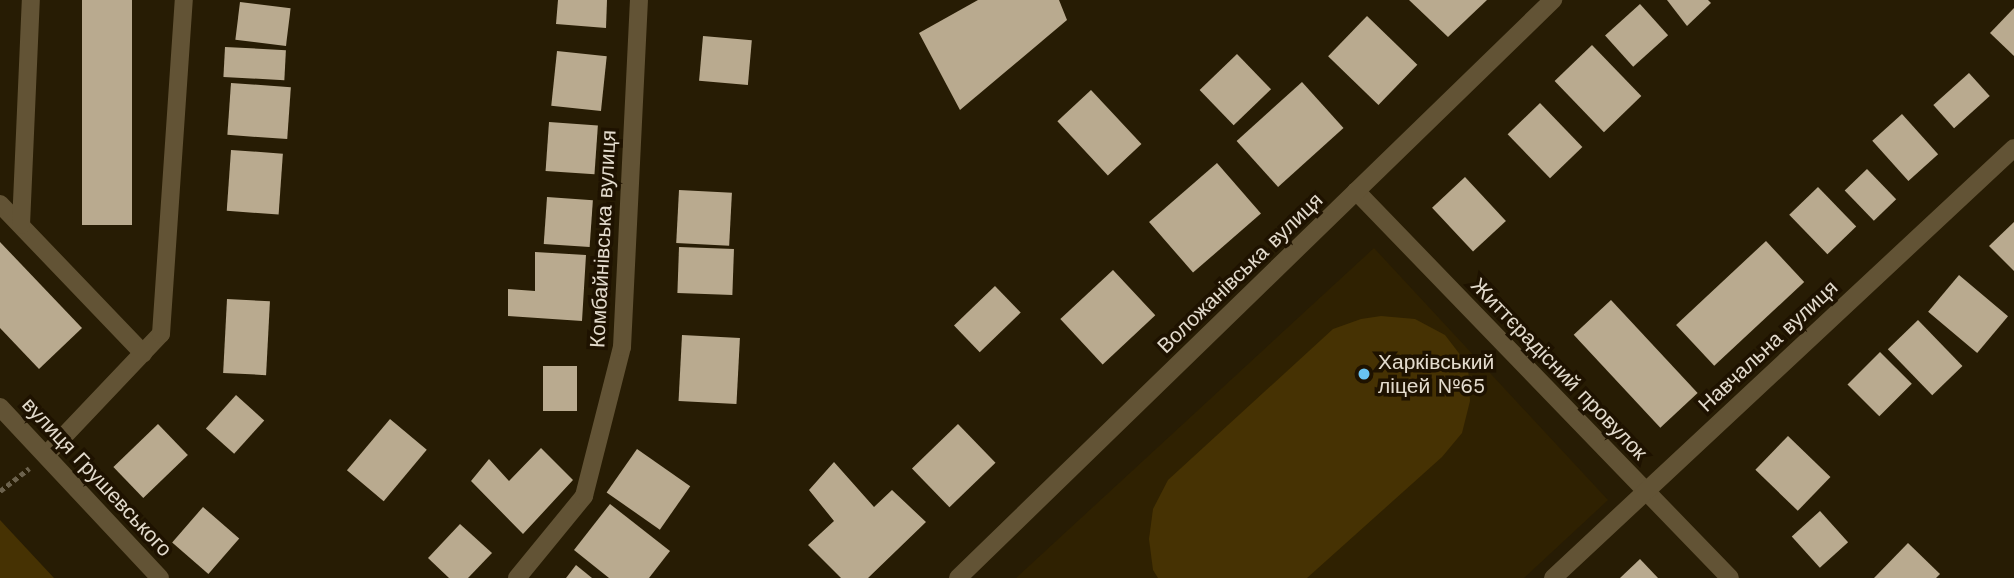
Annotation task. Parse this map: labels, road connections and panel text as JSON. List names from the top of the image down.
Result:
{
  "streets": {
    "street": [
      "Комбайнівська вулиця",
      "Воложанівська вулиця",
      "Навчальна вулиця",
      "Життєрадісний провулок",
      "вулиця Грушевського"
    ]
  },
  "crossings": [
    ["Воложанівська вулиця", "Життєрадісний провулок"],
    ["Навчальна вулиця", "Життєрадісний провулок"]
  ],
  "places": ["Харківський ліцей №65"]
}
